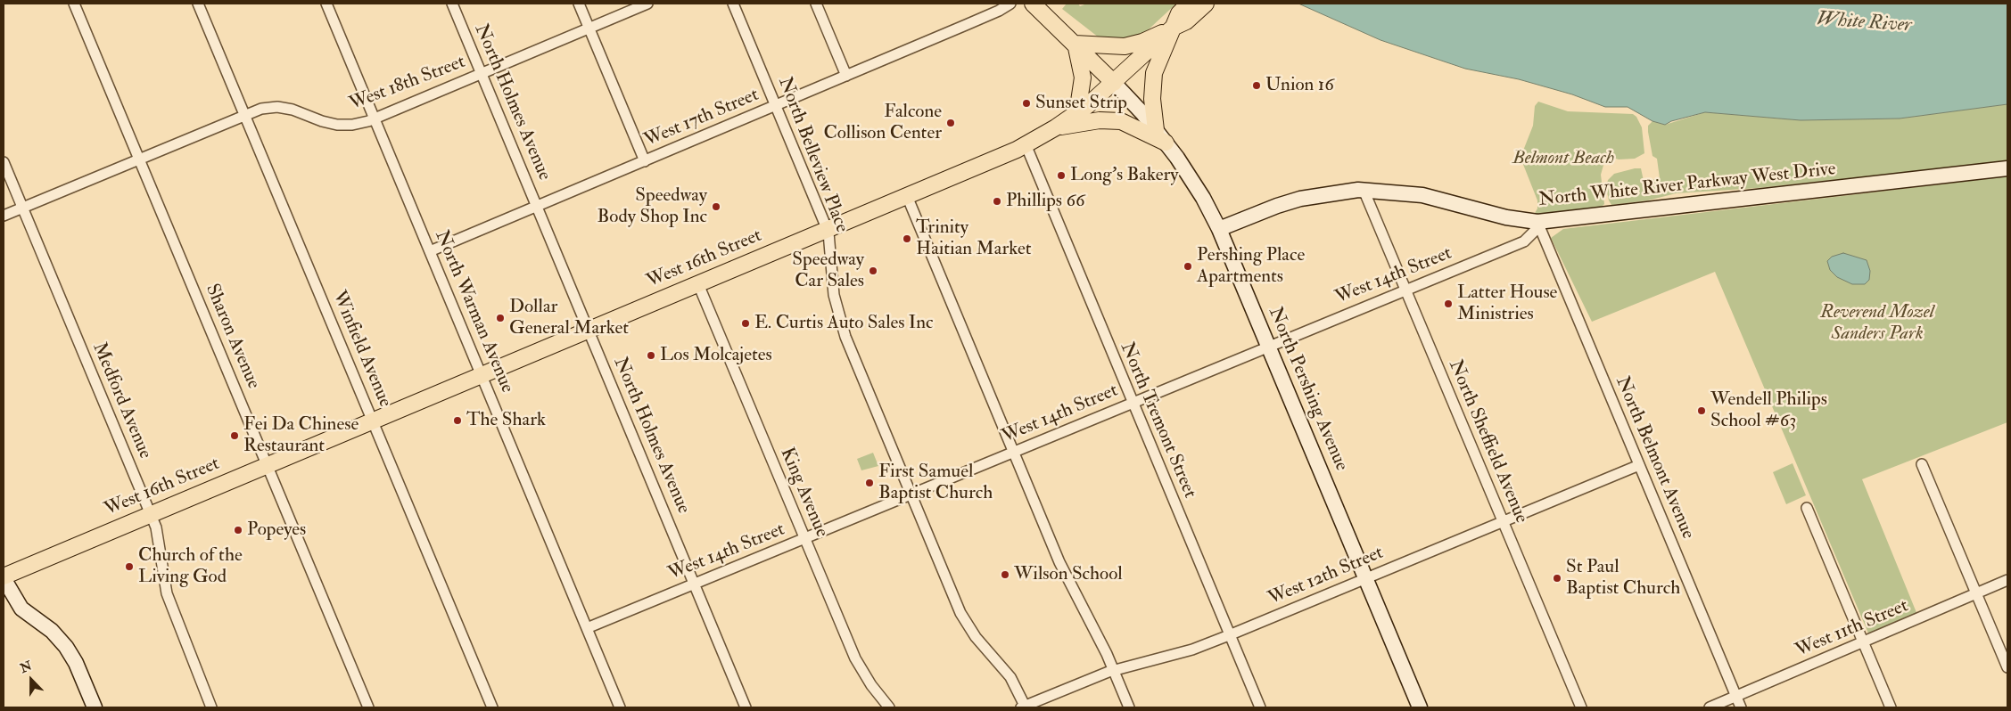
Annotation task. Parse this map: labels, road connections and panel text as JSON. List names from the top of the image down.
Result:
{
  "streets": {
    "main road": ["North White River Parkway West Drive", "West 16th Street", "North Pershing Avenue"],
    "street": [
      "West 18th Street",
      "North Holmes Avenue",
      "West 17th Street",
      "North Belleview Place",
      "West 14th Street",
      "North Warman Avenue",
      "Sharon Avenue",
      "Winfield Avenue",
      "Medford Avenue",
      "North Tremont Street",
      "North Sheffield Avenue",
      "North Belmont Avenue",
      "King Avenue",
      "West 12th Street",
      "West 11th Street"
    ]
  },
  "crossings": [
    ["West 18th Street", "North Holmes Avenue"],
    ["West 18th Street", "North Warman Avenue"],
    ["West 18th Street", "Sharon Avenue"],
    ["West 18th Street", "Winfield Avenue"],
    ["West 18th Street", "Medford Avenue"],
    ["North Holmes Avenue", "West 17th Street"],
    ["North Holmes Avenue", "West 16th Street"],
    ["North Holmes Avenue", "West 14th Street"],
    ["West 17th Street", "North Belleview Place"],
    ["West 17th Street", "North Warman Avenue"],
    ["North Belleview Place", "West 16th Street"],
    ["North Belleview Place", "West 14th Street"],
    ["North Belleview Place", "West 12th Street"],
    ["North White River Parkway West Drive", "West 14th Street"],
    ["North White River Parkway West Drive", "North Pershing Avenue"],
    ["North White River Parkway West Drive", "North Sheffield Avenue"],
    ["North White River Parkway West Drive", "North Belmont Avenue"],
    ["West 16th Street", "North Warman Avenue"],
    ["West 16th Street", "Sharon Avenue"],
    ["West 16th Street", "Winfield Avenue"],
    ["West 16th Street", "North Pershing Avenue"],
    ["West 16th Street", "Medford Avenue"],
    ["West 16th Street", "North Tremont Street"],
    ["West 16th Street", "King Avenue"],
    ["West 14th Street", "North Warman Avenue"],
    ["West 14th Street", "North Pershing Avenue"],
    ["West 14th Street", "North Tremont Street"],
    ["West 14th Street", "North Sheffield Avenue"],
    ["West 14th Street", "North Belmont Avenue"],
    ["West 14th Street", "King Avenue"],
    ["North Pershing Avenue", "West 12th Street"],
    ["North Tremont Street", "West 12th Street"],
    ["North Sheffield Avenue", "West 12th Street"],
    ["North Belmont Avenue", "West 12th Street"],
    ["North Belmont Avenue", "West 11th Street"]
  ],
  "water": ["White River"],
  "parks": ["Belmont Beach", "Reverend Mozel Sanders Park"],
  "places": [
    "Union 16",
    "Sunset Strip",
    "Falcone Collison Center",
    "Long's Bakery",
    "Phillips 66",
    "Speedway Body Shop Inc",
    "Trinity Haitian Market",
    "Pershing Place Apartments",
    "Speedway Car Sales",
    "Latter House Ministries",
    "Dollar General Market",
    "E. Curtis Auto Sales Inc",
    "Los Molcajetes",
    "Wendell Philips School #63",
    "The Shark",
    "Fei Da Chinese Restaurant",
    "First Samuel Baptist Church",
    "Popeyes",
    "Church of the Living God",
    "Wilson School",
    "St Paul Baptist Church"
  ],
  "north": "top"
}
